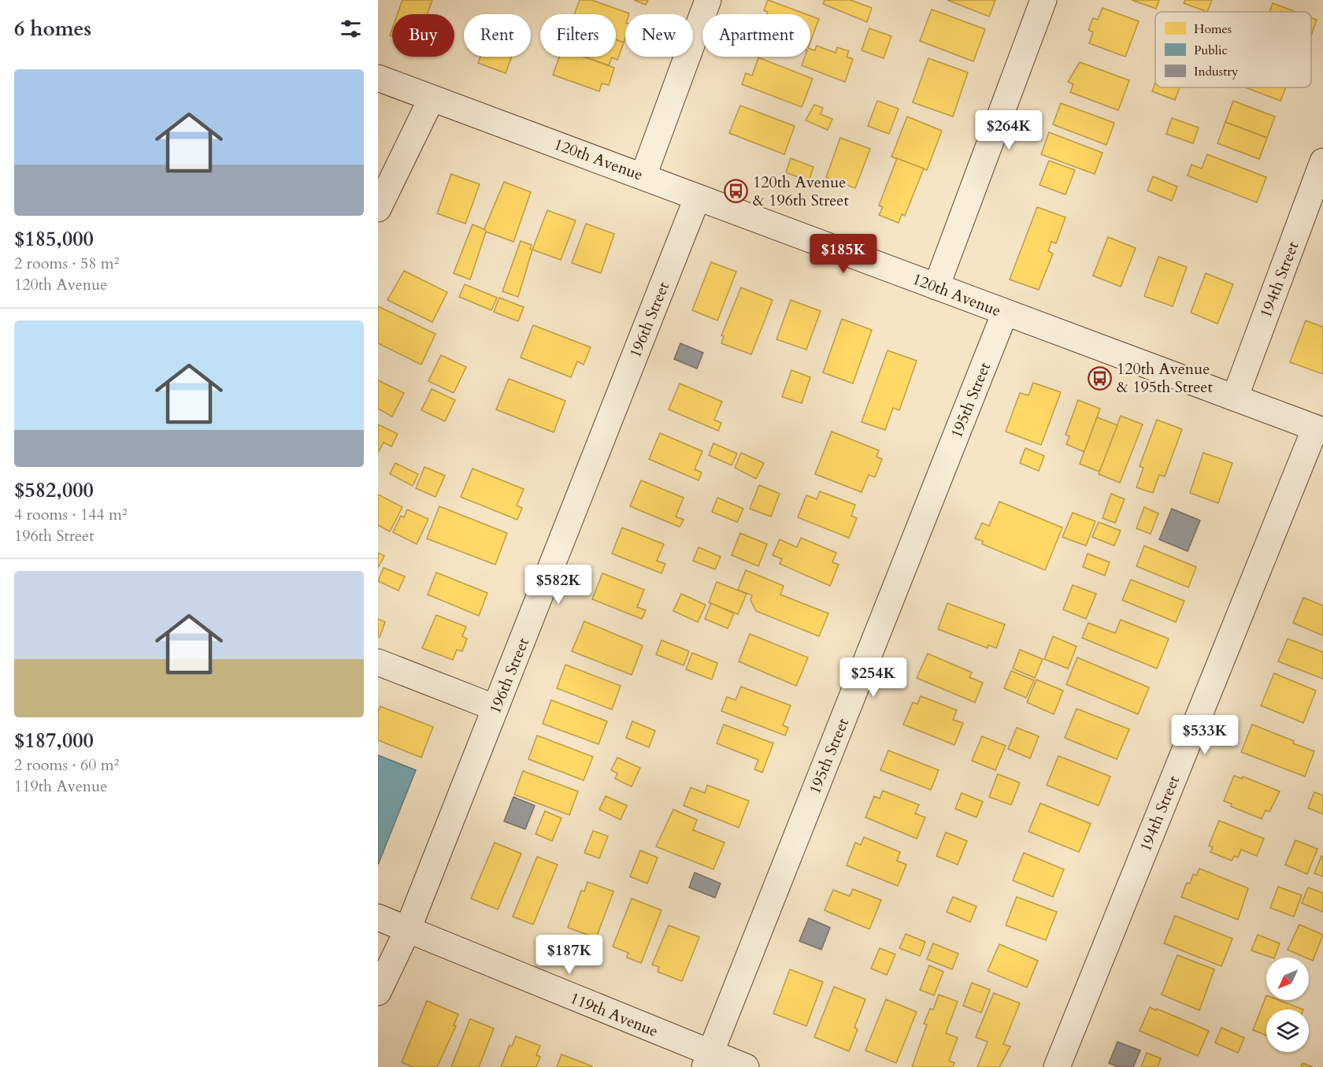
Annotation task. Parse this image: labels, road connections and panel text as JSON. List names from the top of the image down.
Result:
{
  "streets": {
    "street": [
      "120th Avenue",
      "194th Street",
      "196th Street",
      "195th Street",
      "119th Avenue"
    ]
  },
  "crossings": [
    ["120th Avenue", "194th Street"],
    ["120th Avenue", "196th Street"],
    ["120th Avenue", "195th Street"],
    ["196th Street", "119th Avenue"],
    ["195th Street", "119th Avenue"]
  ],
  "places": {
    "bus stop": ["120th Avenue & 196th Street", "120th Avenue & 195th Street"]
  },
  "legend": ["Homes", "Public", "Industry"],
  "north": "bottom left",
  "page": {
    "heading": "6 homes",
    "chip": [
      "Buy",
      "Rent",
      "Filters",
      "New",
      "Apartment"
    ],
    "list": [
      {
        "name": "$185,000",
        "note": "2 rooms · 58 m² · 120th Avenue"
      },
      {
        "name": "$582,000",
        "note": "4 rooms · 144 m² · 196th Street"
      },
      {
        "name": "$187,000",
        "note": "2 rooms · 60 m² · 119th Avenue"
      }
    ],
    "price": [
      "$264K",
      "$185K",
      "$582K",
      "$254K",
      "$533K",
      "$187K"
    ]
  }
}
